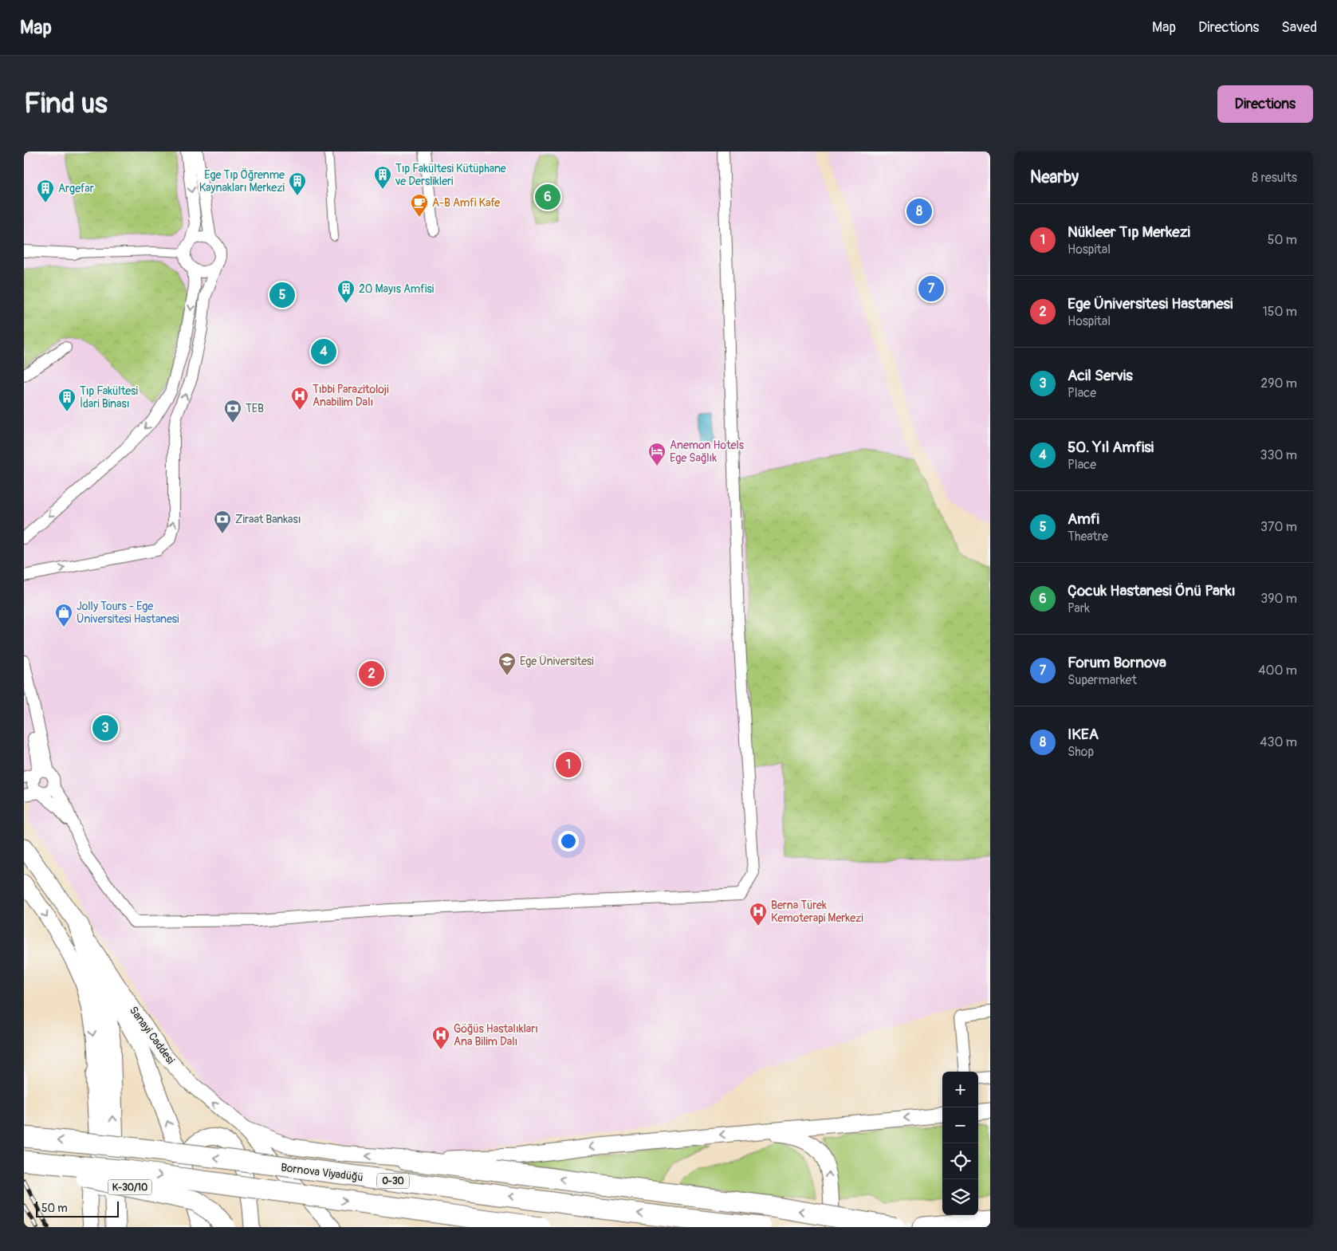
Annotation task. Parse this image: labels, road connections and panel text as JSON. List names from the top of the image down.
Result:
{
  "streets": {
    "highway": ["Bornova Viyadüğü", "O-30", "K-30/10"],
    "main road": ["Sanayi Caddesi"]
  },
  "places": {
    "building": [
      "Tıp Fakültesi Kütüphane ve Derslikleri",
      "Ege Tıp Öğrenme Kaynakları Merkezi",
      "Argefar",
      "20 Mayıs Amfisi",
      "Tıp Fakültesi İdari Binası"
    ],
    "cafe": ["A-B Amfi Kafe"],
    "hospital": ["Tıbbi Parazitoloji Anabilim Dalı", "Berna Türek Kemoterapi Merkezi", "Göğüs Hastalıkları Ana Bilim Dalı"],
    "bank": ["TEB", "Ziraat Bankası"],
    "hotel": ["Anemon Hotels Ege Sağlık"],
    "shop": ["Jolly Tours - Ege Üniversitesi Hastanesi"],
    "school or university": ["Ege Üniversitesi"]
  },
  "scale_bar": "50 m",
  "page": {
    "header": "Map",
    "nav": ["Map", "Directions", "Saved"],
    "buttons": "Directions",
    "title": "Find us",
    "heading": ["Nearby", "8 results"],
    "pins": [
      "6",
      "8",
      "7",
      "5",
      "4",
      "2",
      "3",
      "1"
    ],
    "list": [
      {
        "mark": "1",
        "name": "Nükleer Tıp Merkezi",
        "note": "Hospital",
        "value": "50 m"
      },
      {
        "mark": "2",
        "name": "Ege Üniversitesi Hastanesi",
        "note": "Hospital",
        "value": "150 m"
      },
      {
        "mark": "3",
        "name": "Acil Servis",
        "note": "Place",
        "value": "290 m"
      },
      {
        "mark": "4",
        "name": "50. Yıl Amfisi",
        "note": "Place",
        "value": "330 m"
      },
      {
        "mark": "5",
        "name": "Amfi",
        "note": "Theatre",
        "value": "370 m"
      },
      {
        "mark": "6",
        "name": "Çocuk Hastanesi Önü Parkı",
        "note": "Park",
        "value": "390 m"
      },
      {
        "mark": "7",
        "name": "Forum Bornova",
        "note": "Supermarket",
        "value": "400 m"
      },
      {
        "mark": "8",
        "name": "IKEA",
        "note": "Shop",
        "value": "430 m"
      }
    ],
    "map_buttons": ["+", "−"],
    "scale": "50 m"
  }
}
